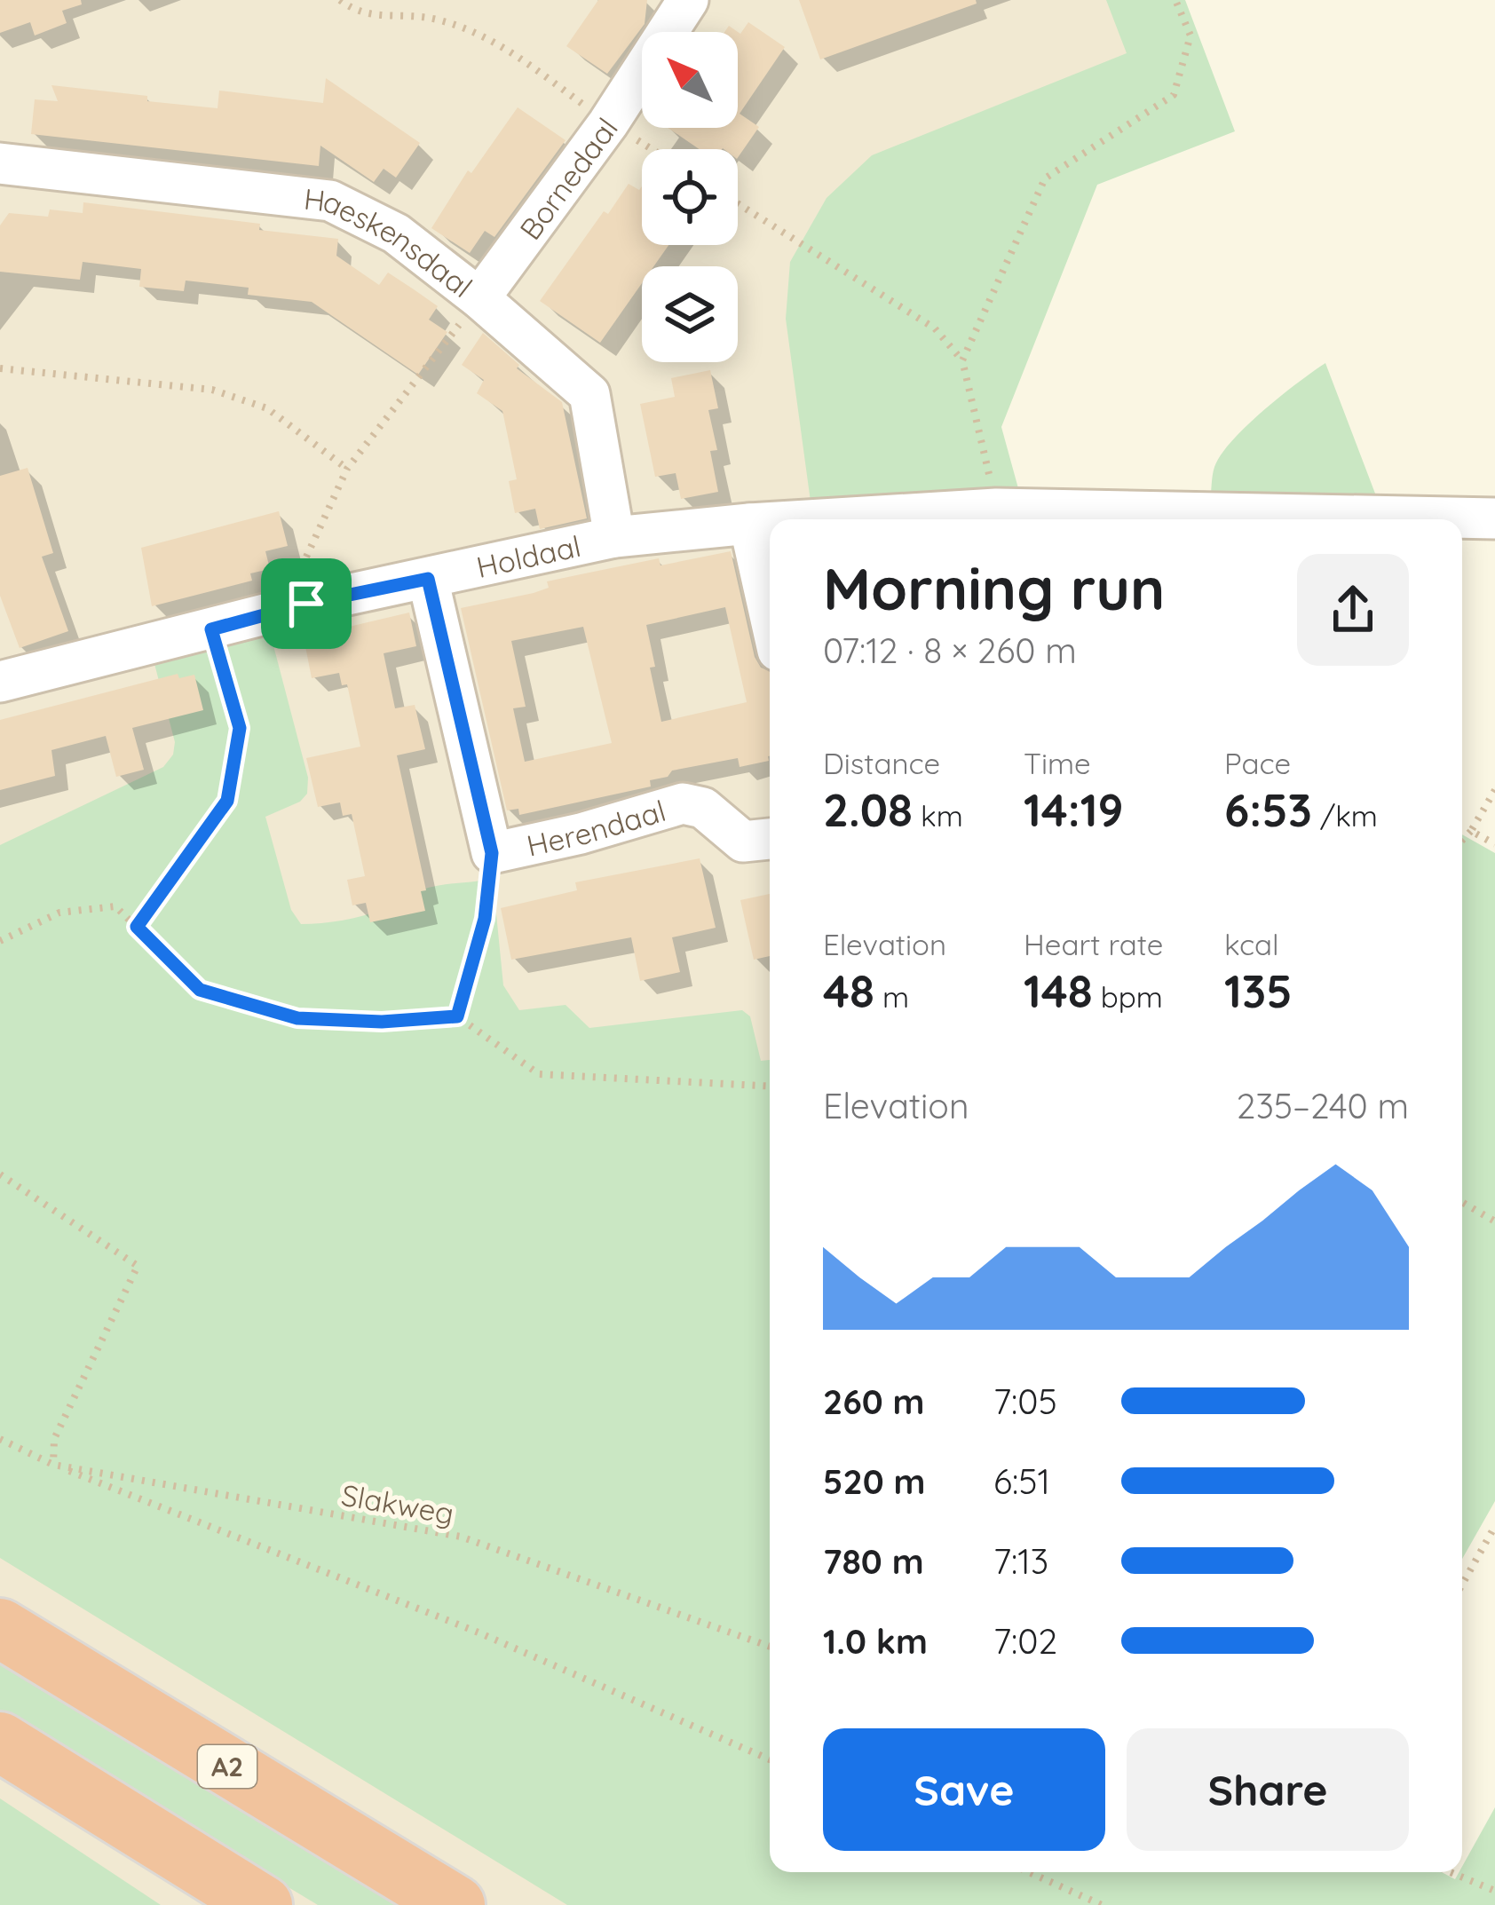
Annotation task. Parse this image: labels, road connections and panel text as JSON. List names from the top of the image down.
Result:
{
  "streets": {
    "highway": ["A2"],
    "street": [
      "Bornedaal",
      "Haeskensdaal",
      "Holdaal",
      "Herendaal"
    ],
    "path": ["Slakweg"]
  },
  "crossings": [
    ["Bornedaal", "Haeskensdaal"],
    ["Haeskensdaal", "Holdaal"],
    ["Holdaal", "Herendaal"]
  ],
  "north": "top left",
  "page": {
    "heading": ["Morning run", "07:12 · 8 × 260 m"],
    "stats": [
      ["Distance", "2.08 km"],
      ["Time", "14:19"],
      ["Pace", "6:53 /km"],
      ["Elevation", "48 m"],
      ["Heart rate", "148 bpm"],
      ["kcal", "135"]
    ],
    "chart": ["Elevation", "235–240 m"],
    "list": [
      {
        "name": "260 m",
        "note": "7:05"
      },
      {
        "name": "520 m",
        "note": "6:51"
      },
      {
        "name": "780 m",
        "note": "7:13"
      },
      {
        "name": "1.0 km",
        "note": "7:02"
      }
    ],
    "buttons": ["Save", "Share"]
  }
}
